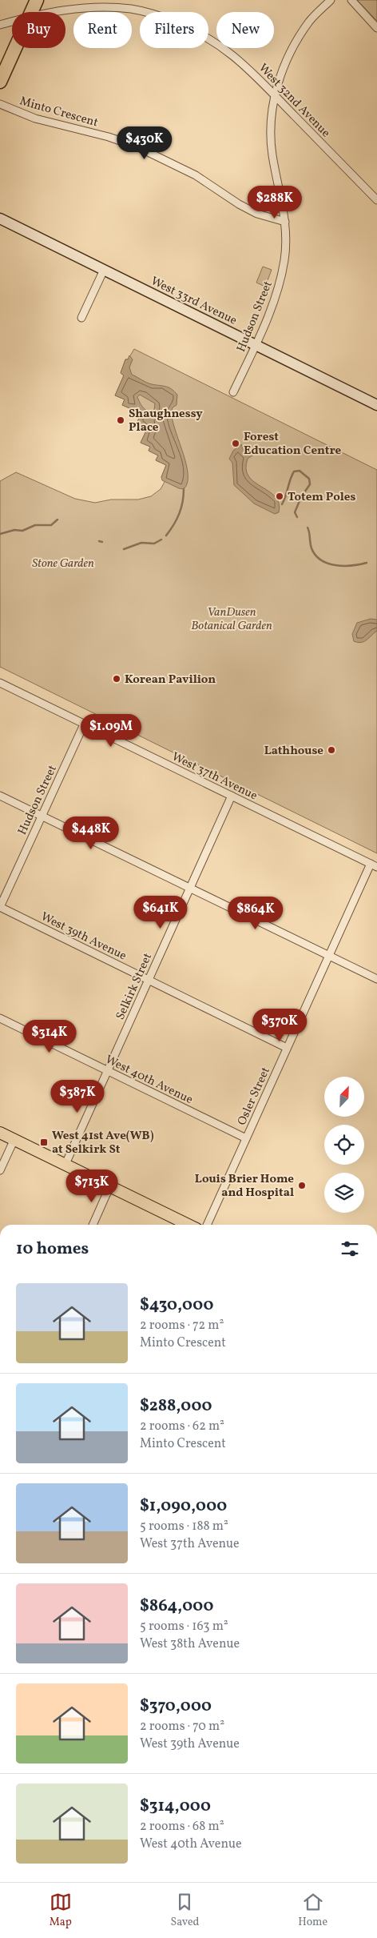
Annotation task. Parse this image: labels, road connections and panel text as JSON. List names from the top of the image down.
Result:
{
  "streets": {
    "street": [
      "West 32nd Avenue",
      "Minto Crescent",
      "West 33rd Avenue",
      "Hudson Street",
      "West 37th Avenue",
      "West 39th Avenue",
      "Selkirk Street",
      "West 40th Avenue",
      "Osler Street"
    ]
  },
  "crossings": [
    ["West 32nd Avenue", "Hudson Street"],
    ["Minto Crescent", "Hudson Street"],
    ["West 33rd Avenue", "Hudson Street"],
    ["Hudson Street", "West 37th Avenue"],
    ["Hudson Street", "West 39th Avenue"],
    ["West 37th Avenue", "Selkirk Street"],
    ["West 37th Avenue", "Osler Street"],
    ["West 39th Avenue", "Selkirk Street"],
    ["West 39th Avenue", "Osler Street"],
    ["Selkirk Street", "West 40th Avenue"],
    ["West 40th Avenue", "Osler Street"]
  ],
  "parks": ["Stone Garden", "VanDusen Botanical Garden"],
  "places": {
    "other": [
      "Shaughnessy Place",
      "Forest Education Centre",
      "Totem Poles",
      "Korean Pavilion",
      "Lathhouse",
      "Louis Brier Home and Hospital"
    ],
    "transit": ["West 41st Ave(WB) at Selkirk St"]
  },
  "north": "top right",
  "page": {
    "chip": [
      "Buy",
      "Rent",
      "Filters",
      "New"
    ],
    "price": [
      "$430K",
      "$288K",
      "$1.09M",
      "$448K",
      "$641K",
      "$864K",
      "$370K",
      "$314K",
      "$387K",
      "$713K"
    ],
    "heading": "10 homes",
    "list": [
      {
        "name": "$430,000",
        "note": "2 rooms · 72 m² · Minto Crescent"
      },
      {
        "name": "$288,000",
        "note": "2 rooms · 62 m² · Minto Crescent"
      },
      {
        "name": "$1,090,000",
        "note": "5 rooms · 188 m² · West 37th Avenue"
      },
      {
        "name": "$864,000",
        "note": "5 rooms · 163 m² · West 38th Avenue"
      },
      {
        "name": "$370,000",
        "note": "2 rooms · 70 m² · West 39th Avenue"
      },
      {
        "name": "$314,000",
        "note": "2 rooms · 68 m² · West 40th Avenue"
      }
    ],
    "tabs": ["Map", "Saved", "Home"]
  }
}
